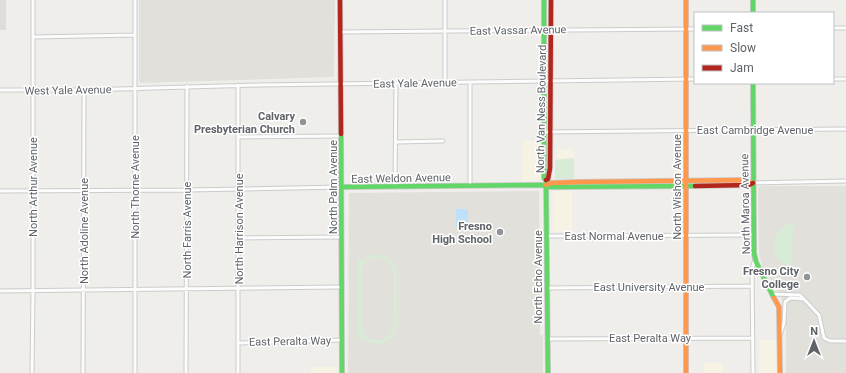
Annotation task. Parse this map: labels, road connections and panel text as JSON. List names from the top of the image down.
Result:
{
  "streets": {
    "street": [
      "East Vassar Avenue",
      "East Yale Avenue",
      "West Yale Avenue",
      "North Van Ness Boulevard",
      "East Cambridge Avenue",
      "East Weldon Avenue",
      "North Arthur Avenue",
      "North Thorne Avenue",
      "North Palm Avenue",
      "North Wishon Avenue",
      "North Maroa Avenue",
      "North Harrison Avenue",
      "North Farris Avenue",
      "North Adoline Avenue",
      "East Normal Avenue",
      "North Echo Avenue",
      "East University Avenue",
      "East Peralta Way"
    ]
  },
  "crossings": [
    ["East Vassar Avenue", "North Van Ness Boulevard"],
    ["East Vassar Avenue", "North Palm Avenue"],
    ["East Vassar Avenue", "North Wishon Avenue"],
    ["East Yale Avenue", "West Yale Avenue"],
    ["East Yale Avenue", "North Van Ness Boulevard"],
    ["East Yale Avenue", "North Thorne Avenue"],
    ["East Yale Avenue", "North Palm Avenue"],
    ["East Yale Avenue", "North Wishon Avenue"],
    ["East Yale Avenue", "North Harrison Avenue"],
    ["East Yale Avenue", "North Farris Avenue"],
    ["West Yale Avenue", "North Arthur Avenue"],
    ["West Yale Avenue", "North Thorne Avenue"],
    ["West Yale Avenue", "North Adoline Avenue"],
    ["North Van Ness Boulevard", "East Cambridge Avenue"],
    ["North Van Ness Boulevard", "East Weldon Avenue"],
    ["North Van Ness Boulevard", "North Echo Avenue"],
    ["East Cambridge Avenue", "North Wishon Avenue"],
    ["East Cambridge Avenue", "North Maroa Avenue"],
    ["East Weldon Avenue", "North Arthur Avenue"],
    ["East Weldon Avenue", "North Thorne Avenue"],
    ["East Weldon Avenue", "North Palm Avenue"],
    ["East Weldon Avenue", "North Wishon Avenue"],
    ["East Weldon Avenue", "North Maroa Avenue"],
    ["East Weldon Avenue", "North Harrison Avenue"],
    ["East Weldon Avenue", "North Farris Avenue"],
    ["East Weldon Avenue", "North Adoline Avenue"],
    ["East Weldon Avenue", "North Echo Avenue"],
    ["North Palm Avenue", "East Peralta Way"],
    ["North Wishon Avenue", "East Normal Avenue"],
    ["North Wishon Avenue", "East University Avenue"],
    ["North Wishon Avenue", "East Peralta Way"],
    ["North Maroa Avenue", "East Normal Avenue"],
    ["North Maroa Avenue", "East University Avenue"],
    ["North Maroa Avenue", "East Peralta Way"],
    ["North Harrison Avenue", "East Peralta Way"],
    ["East Normal Avenue", "North Echo Avenue"],
    ["North Echo Avenue", "East University Avenue"],
    ["North Echo Avenue", "East Peralta Way"]
  ],
  "places": ["Calvary Presbyterian Church", "Fresno High School", "Fresno City College"],
  "legend": ["Fast", "Slow", "Jam"],
  "north": "top"
}
